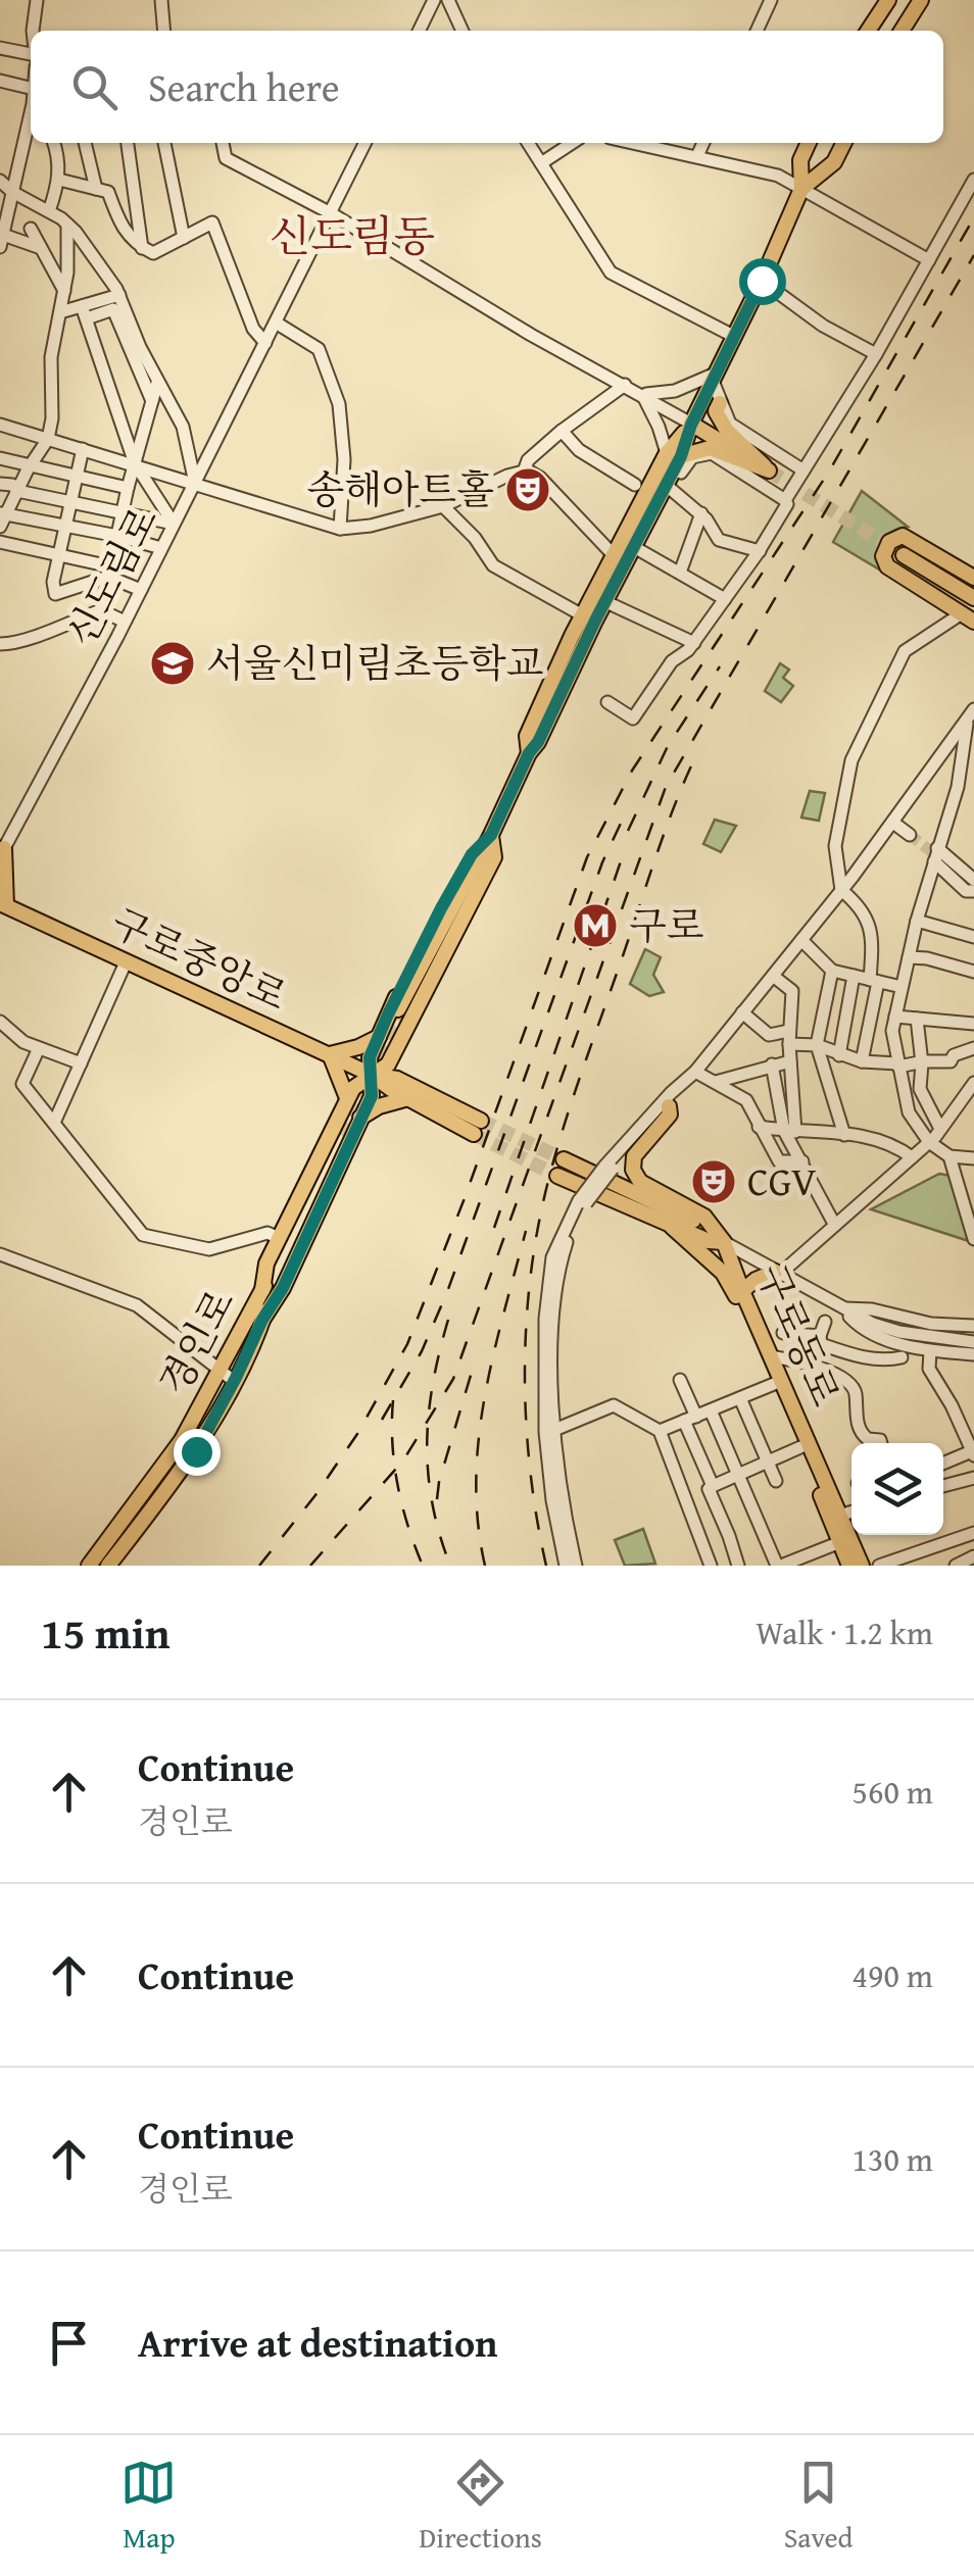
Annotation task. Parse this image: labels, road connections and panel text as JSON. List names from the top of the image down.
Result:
{
  "streets": {
    "main road": ["구로중앙로", "구로동로", "경인로"],
    "street": ["신도림로"]
  },
  "districts": ["신도림동"],
  "places": {
    "theatre": ["송해아트홀", "CGV"],
    "school or university": ["서울신미림초등학교"],
    "metro station": ["구로"]
  },
  "page": {
    "search": "Search here",
    "heading": ["15 min", "Walk · 1.2 km"],
    "list": [
      ["Continue", "경인로", "560 m"],
      ["Continue", "490 m"],
      ["Continue", "경인로", "130 m"],
      "Arrive at destination"
    ],
    "nav": ["Map", "Directions", "Saved"]
  }
}
